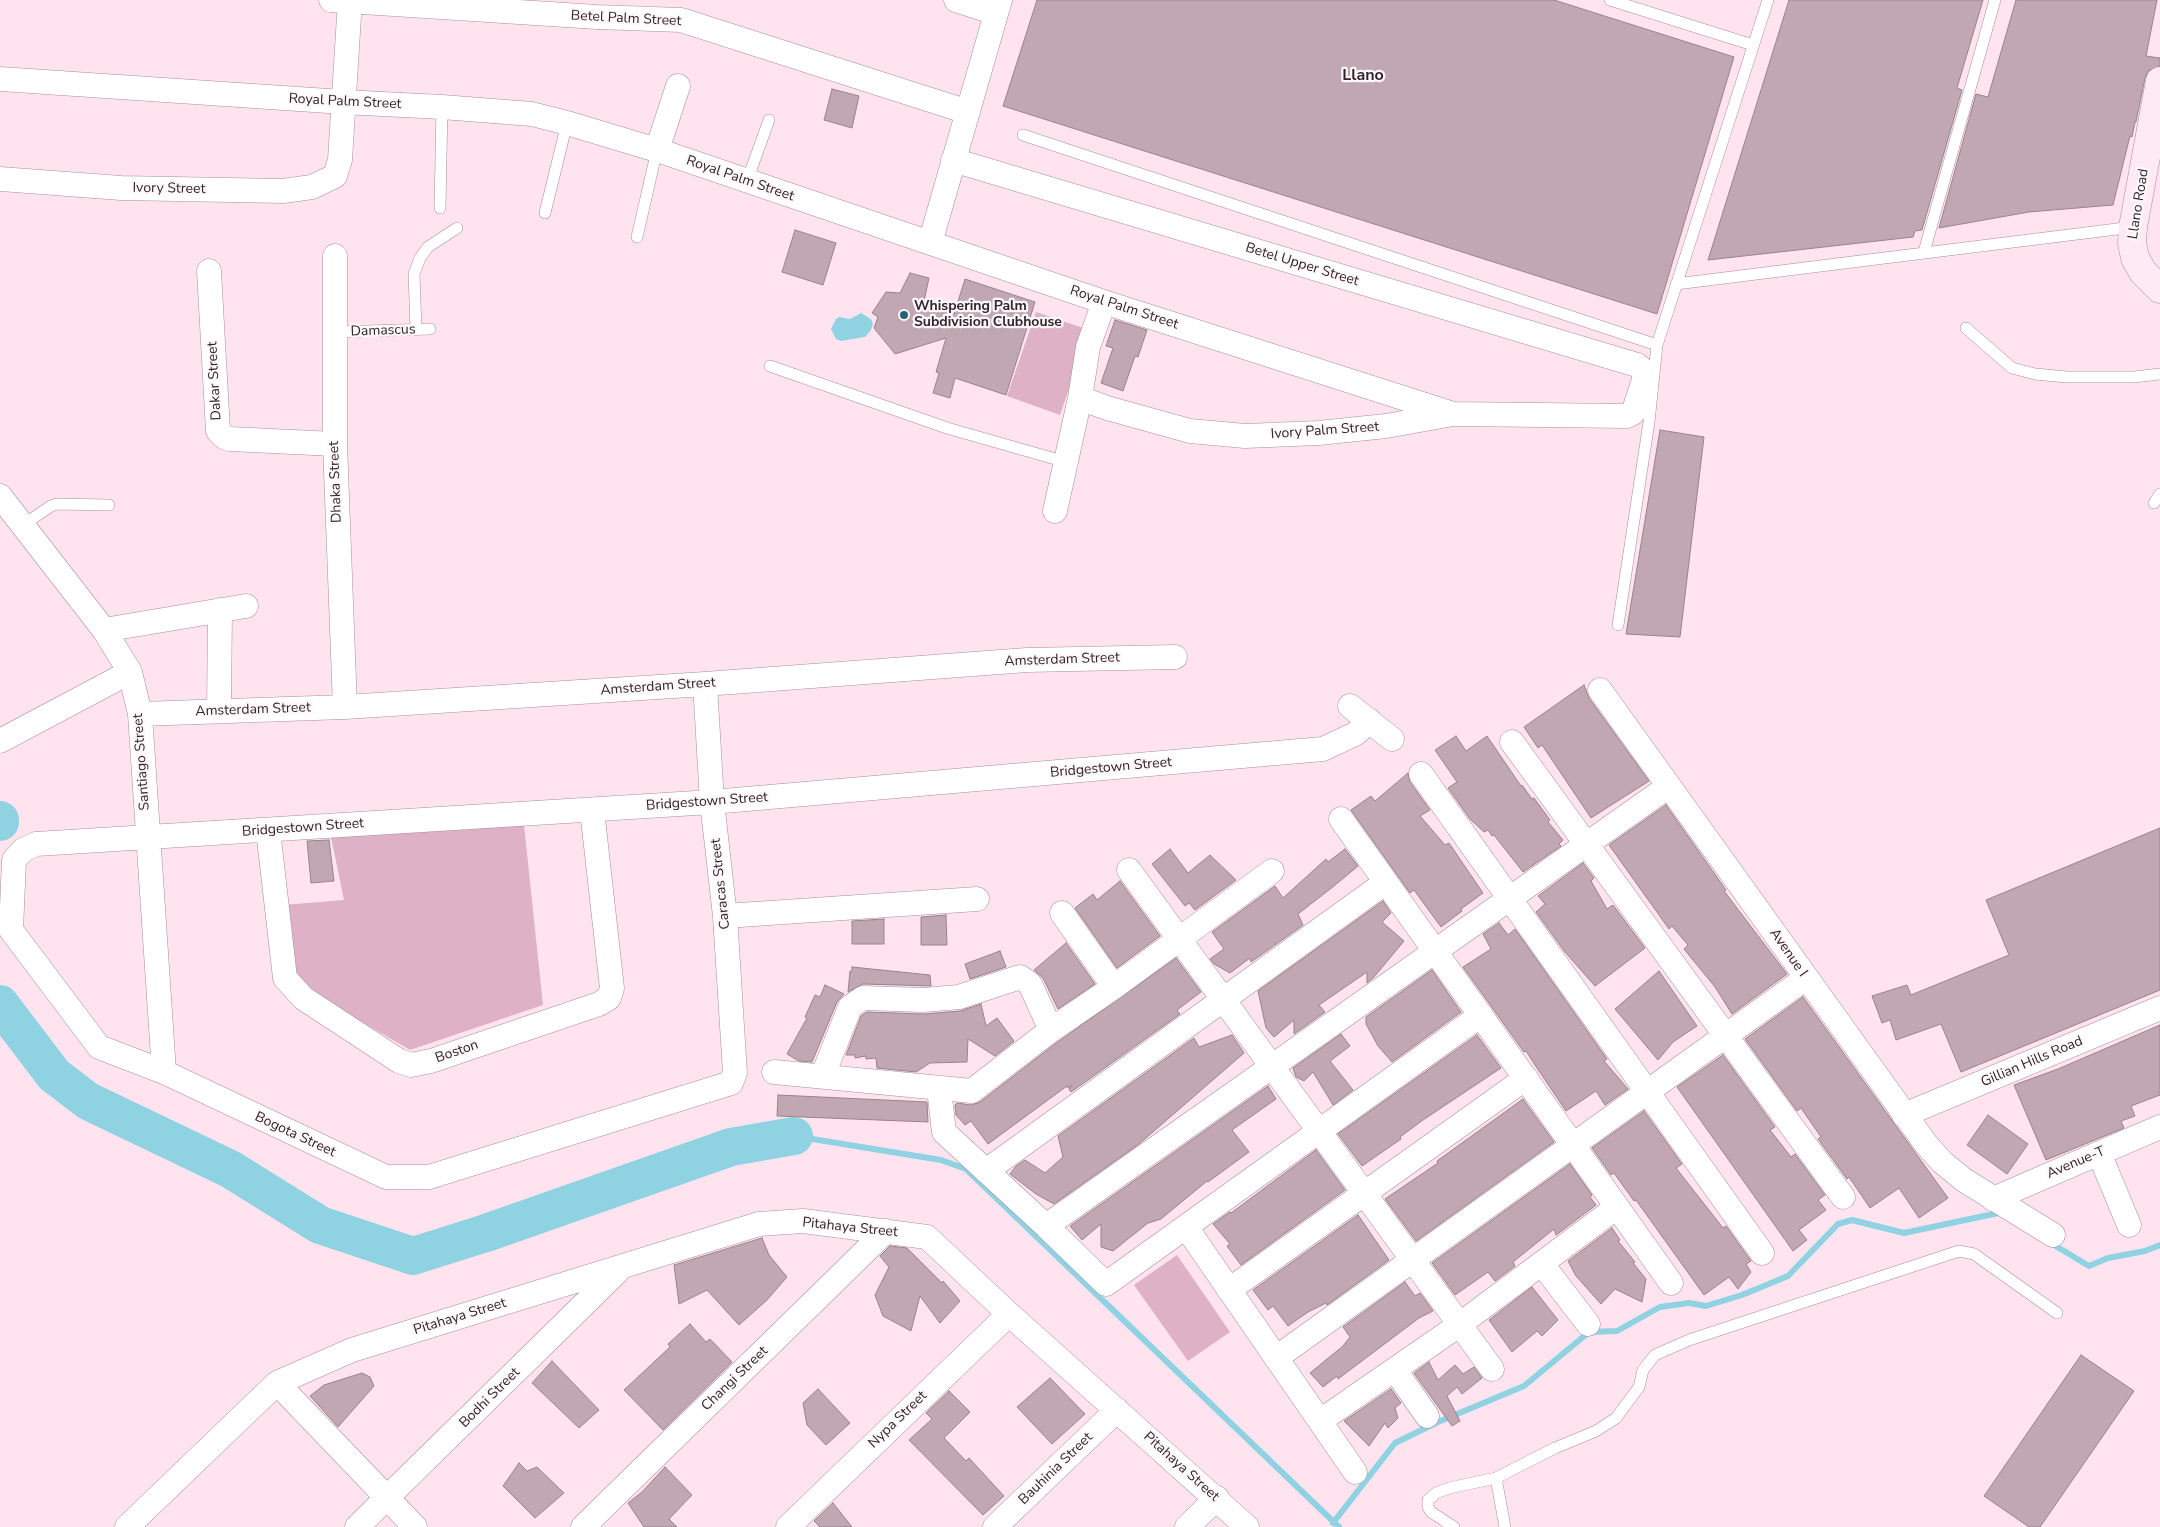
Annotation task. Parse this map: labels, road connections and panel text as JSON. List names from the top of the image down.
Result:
{
  "streets": {
    "main road": ["Llano Road"],
    "street": [
      "Betel Palm Street",
      "Royal Palm Street",
      "Ivory Street",
      "Betel Upper Street",
      "Dakar Street",
      "Ivory Palm Street",
      "Dhaka Street",
      "Amsterdam Street",
      "Santiago Street",
      "Bridgestown Street",
      "Caracas Street",
      "Avenue I",
      "Boston",
      "Gillian Hills Road",
      "Bogota Street",
      "Avenue-T",
      "Pitahaya Street",
      "Changi Street",
      "Bodhi Street",
      "Nypa Street",
      "Bauhinia Street"
    ],
    "lane": ["Damascus"]
  },
  "crossings": [
    ["Royal Palm Street", "Ivory Street"],
    ["Royal Palm Street", "Ivory Palm Street"],
    ["Betel Upper Street", "Ivory Palm Street"],
    ["Damascus", "Dhaka Street"],
    ["Dakar Street", "Dhaka Street"],
    ["Dhaka Street", "Amsterdam Street"],
    ["Amsterdam Street", "Santiago Street"],
    ["Amsterdam Street", "Caracas Street"],
    ["Santiago Street", "Bridgestown Street"],
    ["Santiago Street", "Bogota Street"],
    ["Bridgestown Street", "Caracas Street"],
    ["Bridgestown Street", "Boston"],
    ["Bridgestown Street", "Bogota Street"],
    ["Caracas Street", "Bogota Street"],
    ["Avenue I", "Gillian Hills Road"],
    ["Avenue I", "Avenue-T"],
    ["Pitahaya Street", "Changi Street"],
    ["Pitahaya Street", "Bodhi Street"],
    ["Pitahaya Street", "Nypa Street"],
    ["Pitahaya Street", "Bauhinia Street"]
  ],
  "districts": ["Llano"],
  "places": ["Whispering Palm Subdivision Clubhouse"]
}
